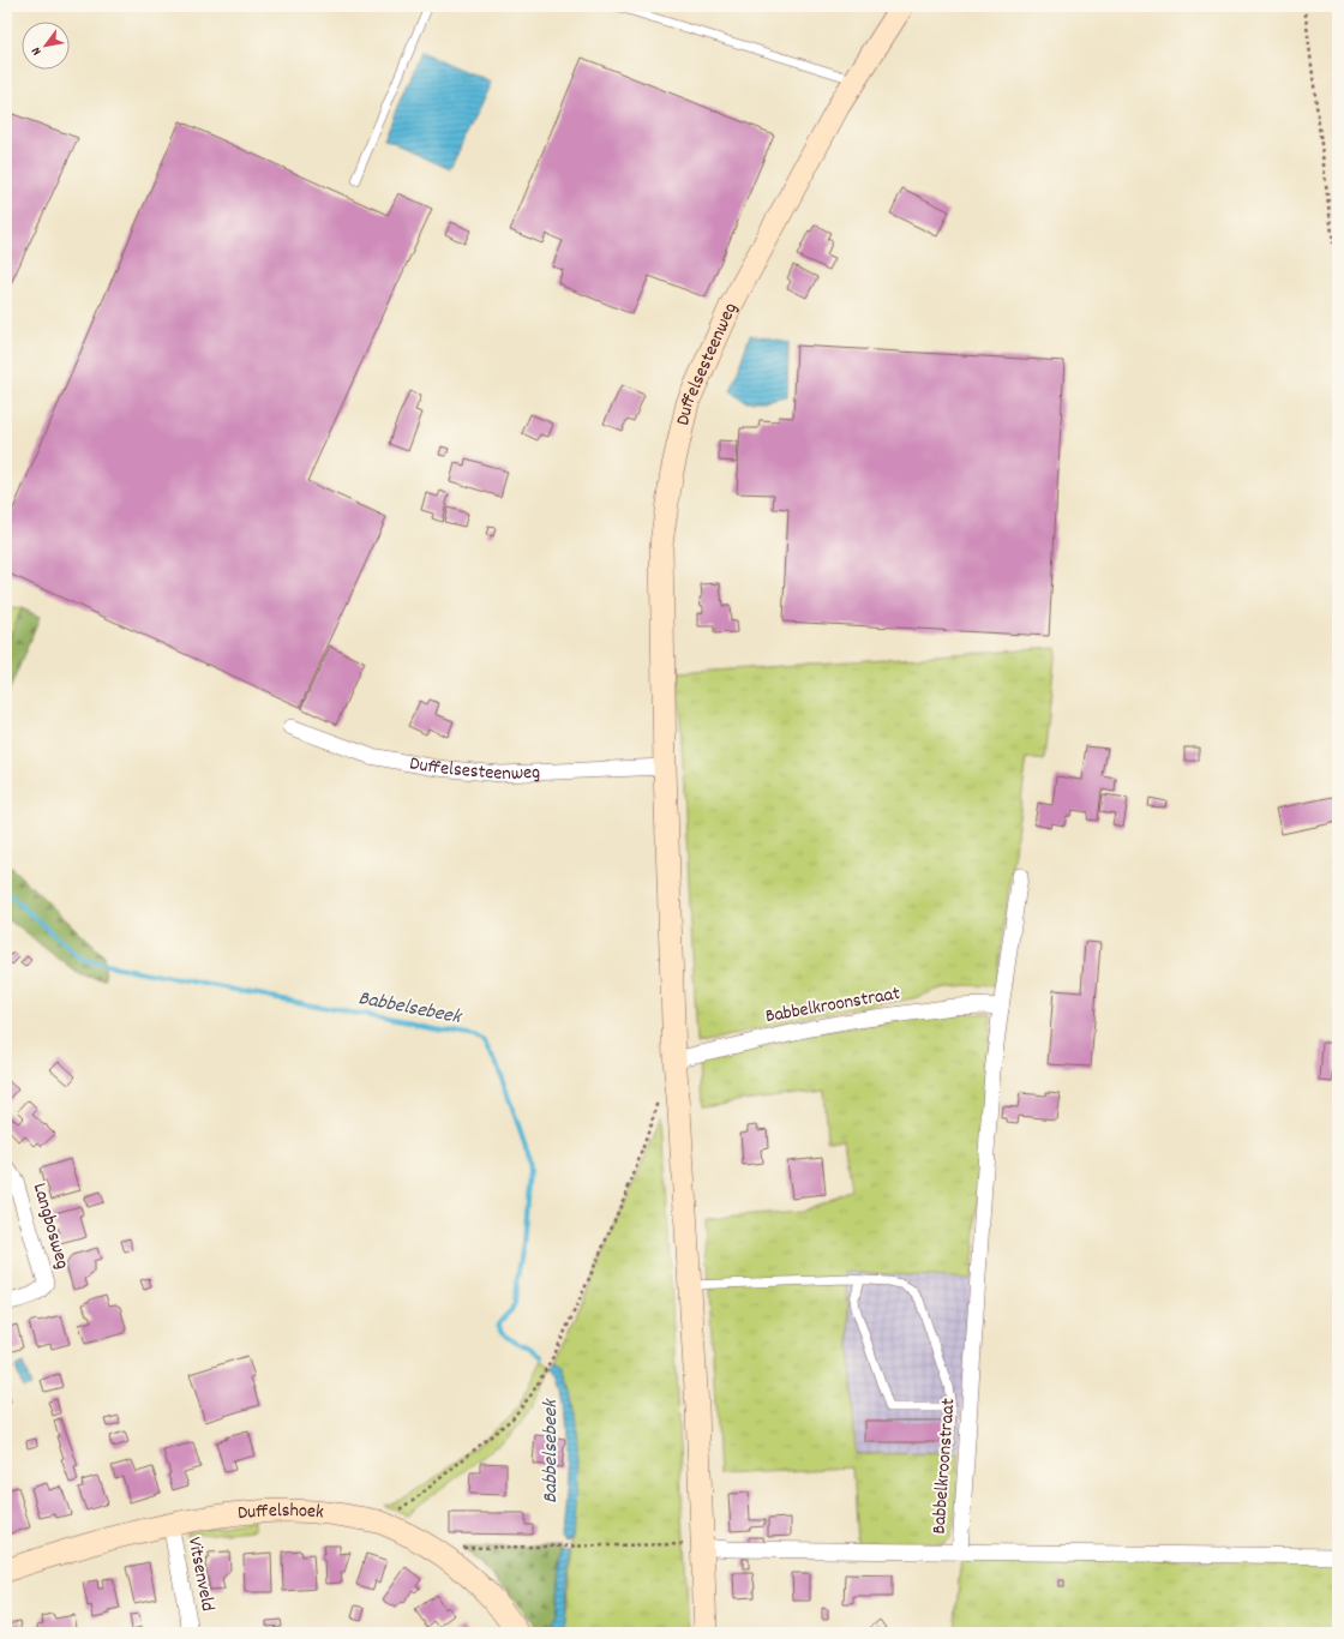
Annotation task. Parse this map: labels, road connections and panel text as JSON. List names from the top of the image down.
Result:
{
  "streets": {
    "street": [
      "Duffelsesteenweg",
      "Babbelkroonstraat",
      "Langbosweg",
      "Duffelshoek",
      "Vitsenveld"
    ]
  },
  "crossings": [
    ["Duffelsesteenweg", "Babbelkroonstraat"],
    ["Duffelshoek", "Vitsenveld"]
  ],
  "water": ["Babbelsebeek"],
  "north": "bottom left"
}
